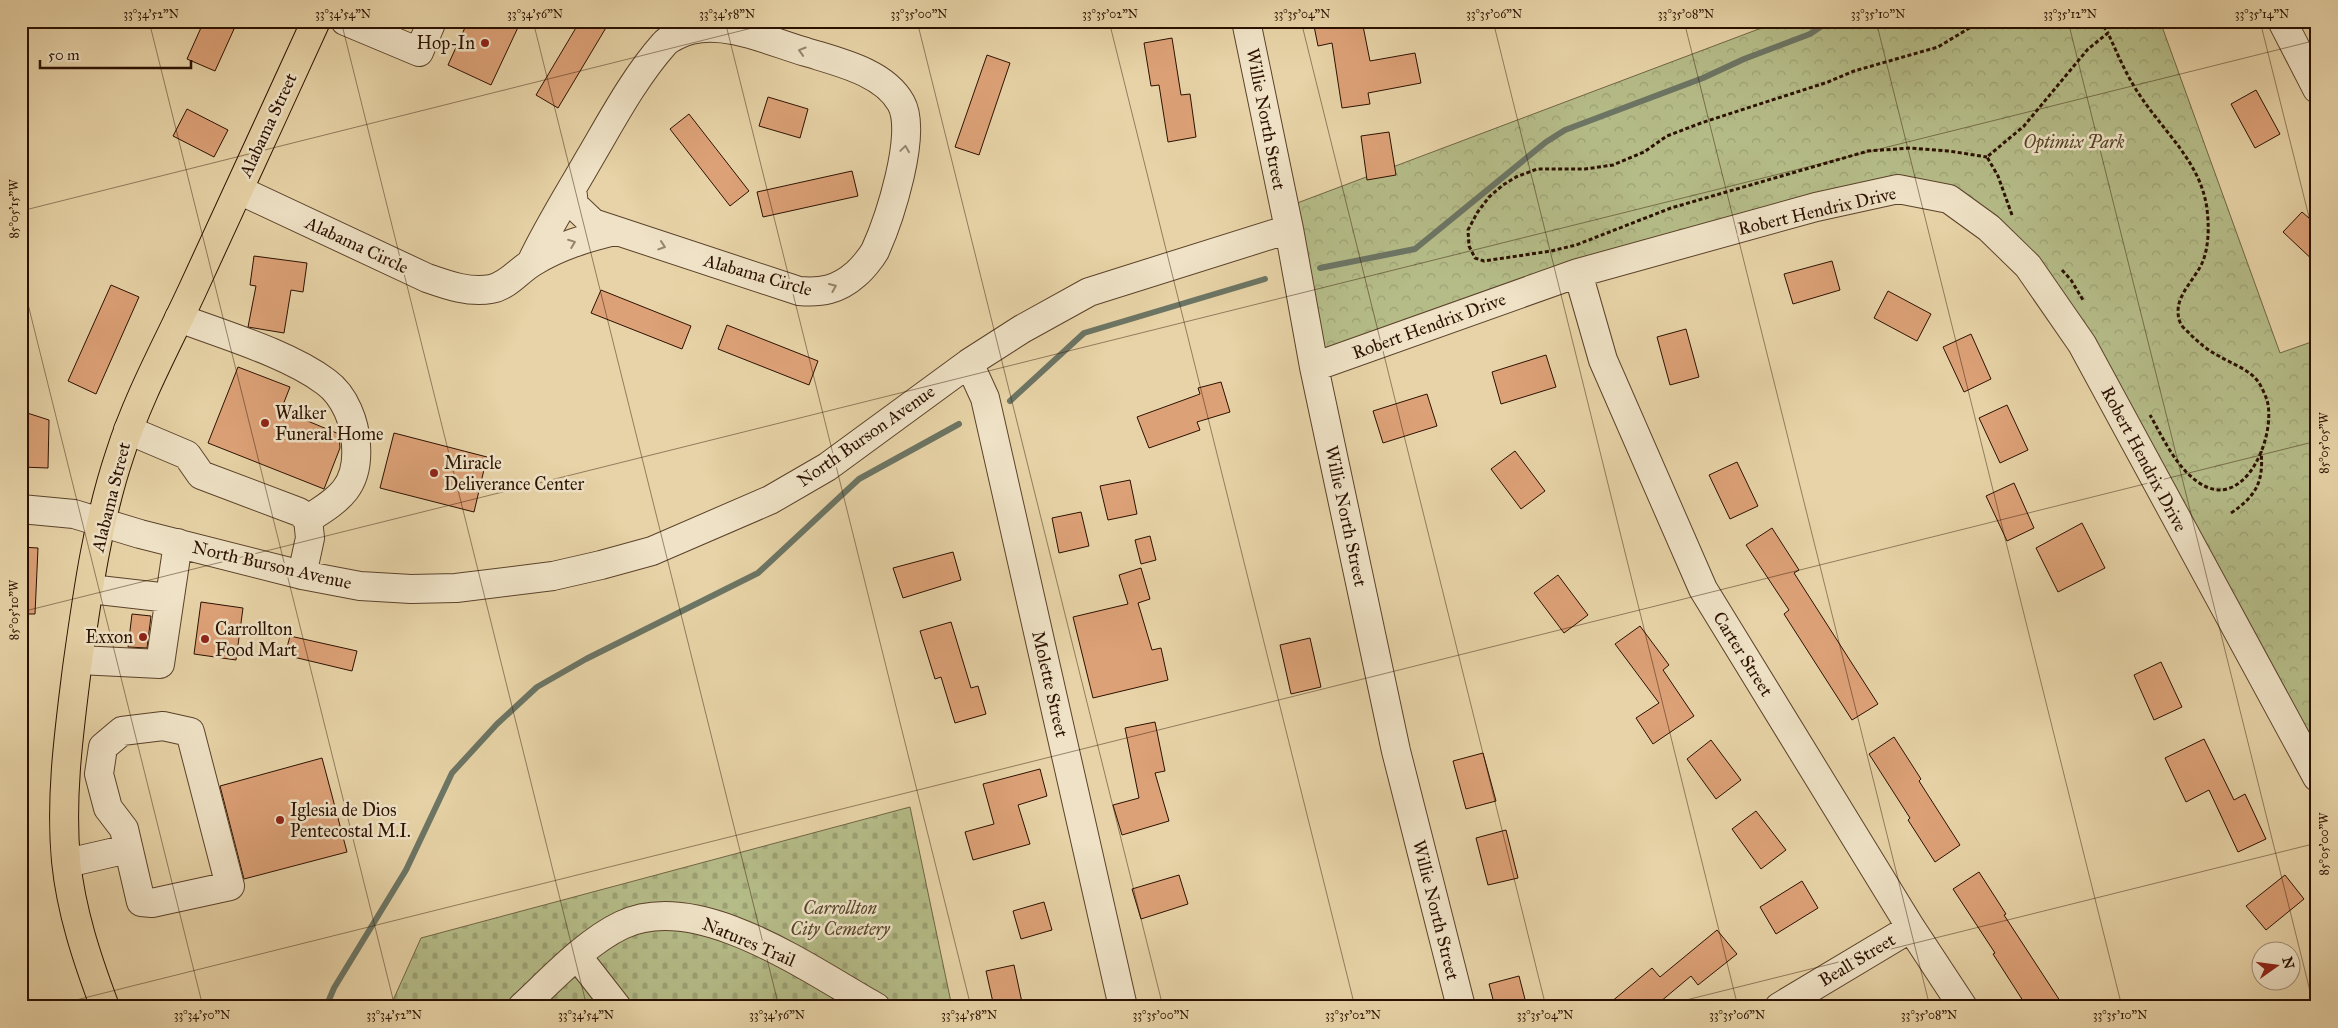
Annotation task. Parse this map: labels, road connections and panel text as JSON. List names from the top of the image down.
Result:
{
  "streets": {
    "main road": ["Alabama Street"],
    "street": [
      "Willie North Street",
      "Robert Hendrix Drive",
      "Alabama Circle",
      "North Burson Avenue",
      "Carter Street",
      "Molette Street",
      "Natures Trail",
      "Beall Street"
    ]
  },
  "crossings": [
    ["Willie North Street", "Robert Hendrix Drive"],
    ["Willie North Street", "North Burson Avenue"],
    ["Alabama Street", "Alabama Circle"],
    ["Alabama Street", "North Burson Avenue"],
    ["Robert Hendrix Drive", "Carter Street"],
    ["North Burson Avenue", "Molette Street"],
    ["Carter Street", "Beall Street"]
  ],
  "parks": ["Optimix Park", "Carrollton City Cemetery"],
  "places": [
    "Hop-In",
    "Walker Funeral Home",
    "Miracle Deliverance Center",
    "Exxon",
    "Carrollton Food Mart",
    "Iglesia de Dios Pentecostal M.I."
  ],
  "scale_bar": "50 m",
  "north": "right",
  "coordinates": [
    "33°34'52\"N",
    "33°34'54\"N",
    "33°34'56\"N",
    "33°34'58\"N",
    "33°35'00\"N",
    "33°35'02\"N",
    "33°35'04\"N",
    "33°35'06\"N",
    "33°35'08\"N",
    "33°35'10\"N",
    "33°35'12\"N",
    "33°35'14\"N",
    "85°05'15\"W",
    "85°05'05\"W",
    "85°05'10\"W",
    "85°05'00\"W",
    "33°34'50\"N"
  ]
}
